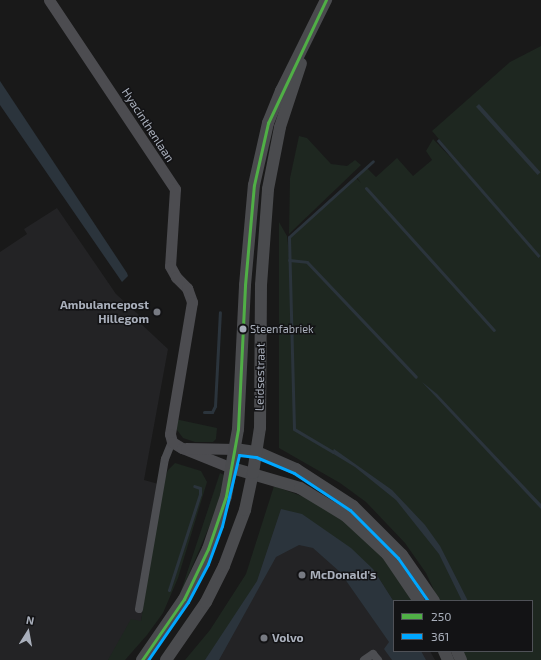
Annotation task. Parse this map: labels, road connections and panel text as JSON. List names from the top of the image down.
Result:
{
  "streets": {
    "main road": ["Leidsestraat"],
    "street": ["Hyacinthenlaan"]
  },
  "places": [
    "Ambulancepost Hillegom",
    "Steenfabriek",
    "McDonald's",
    "Volvo"
  ],
  "lines": ["transit line 250", "transit line 361"],
  "legend": ["250", "361"],
  "north": "top"
}
